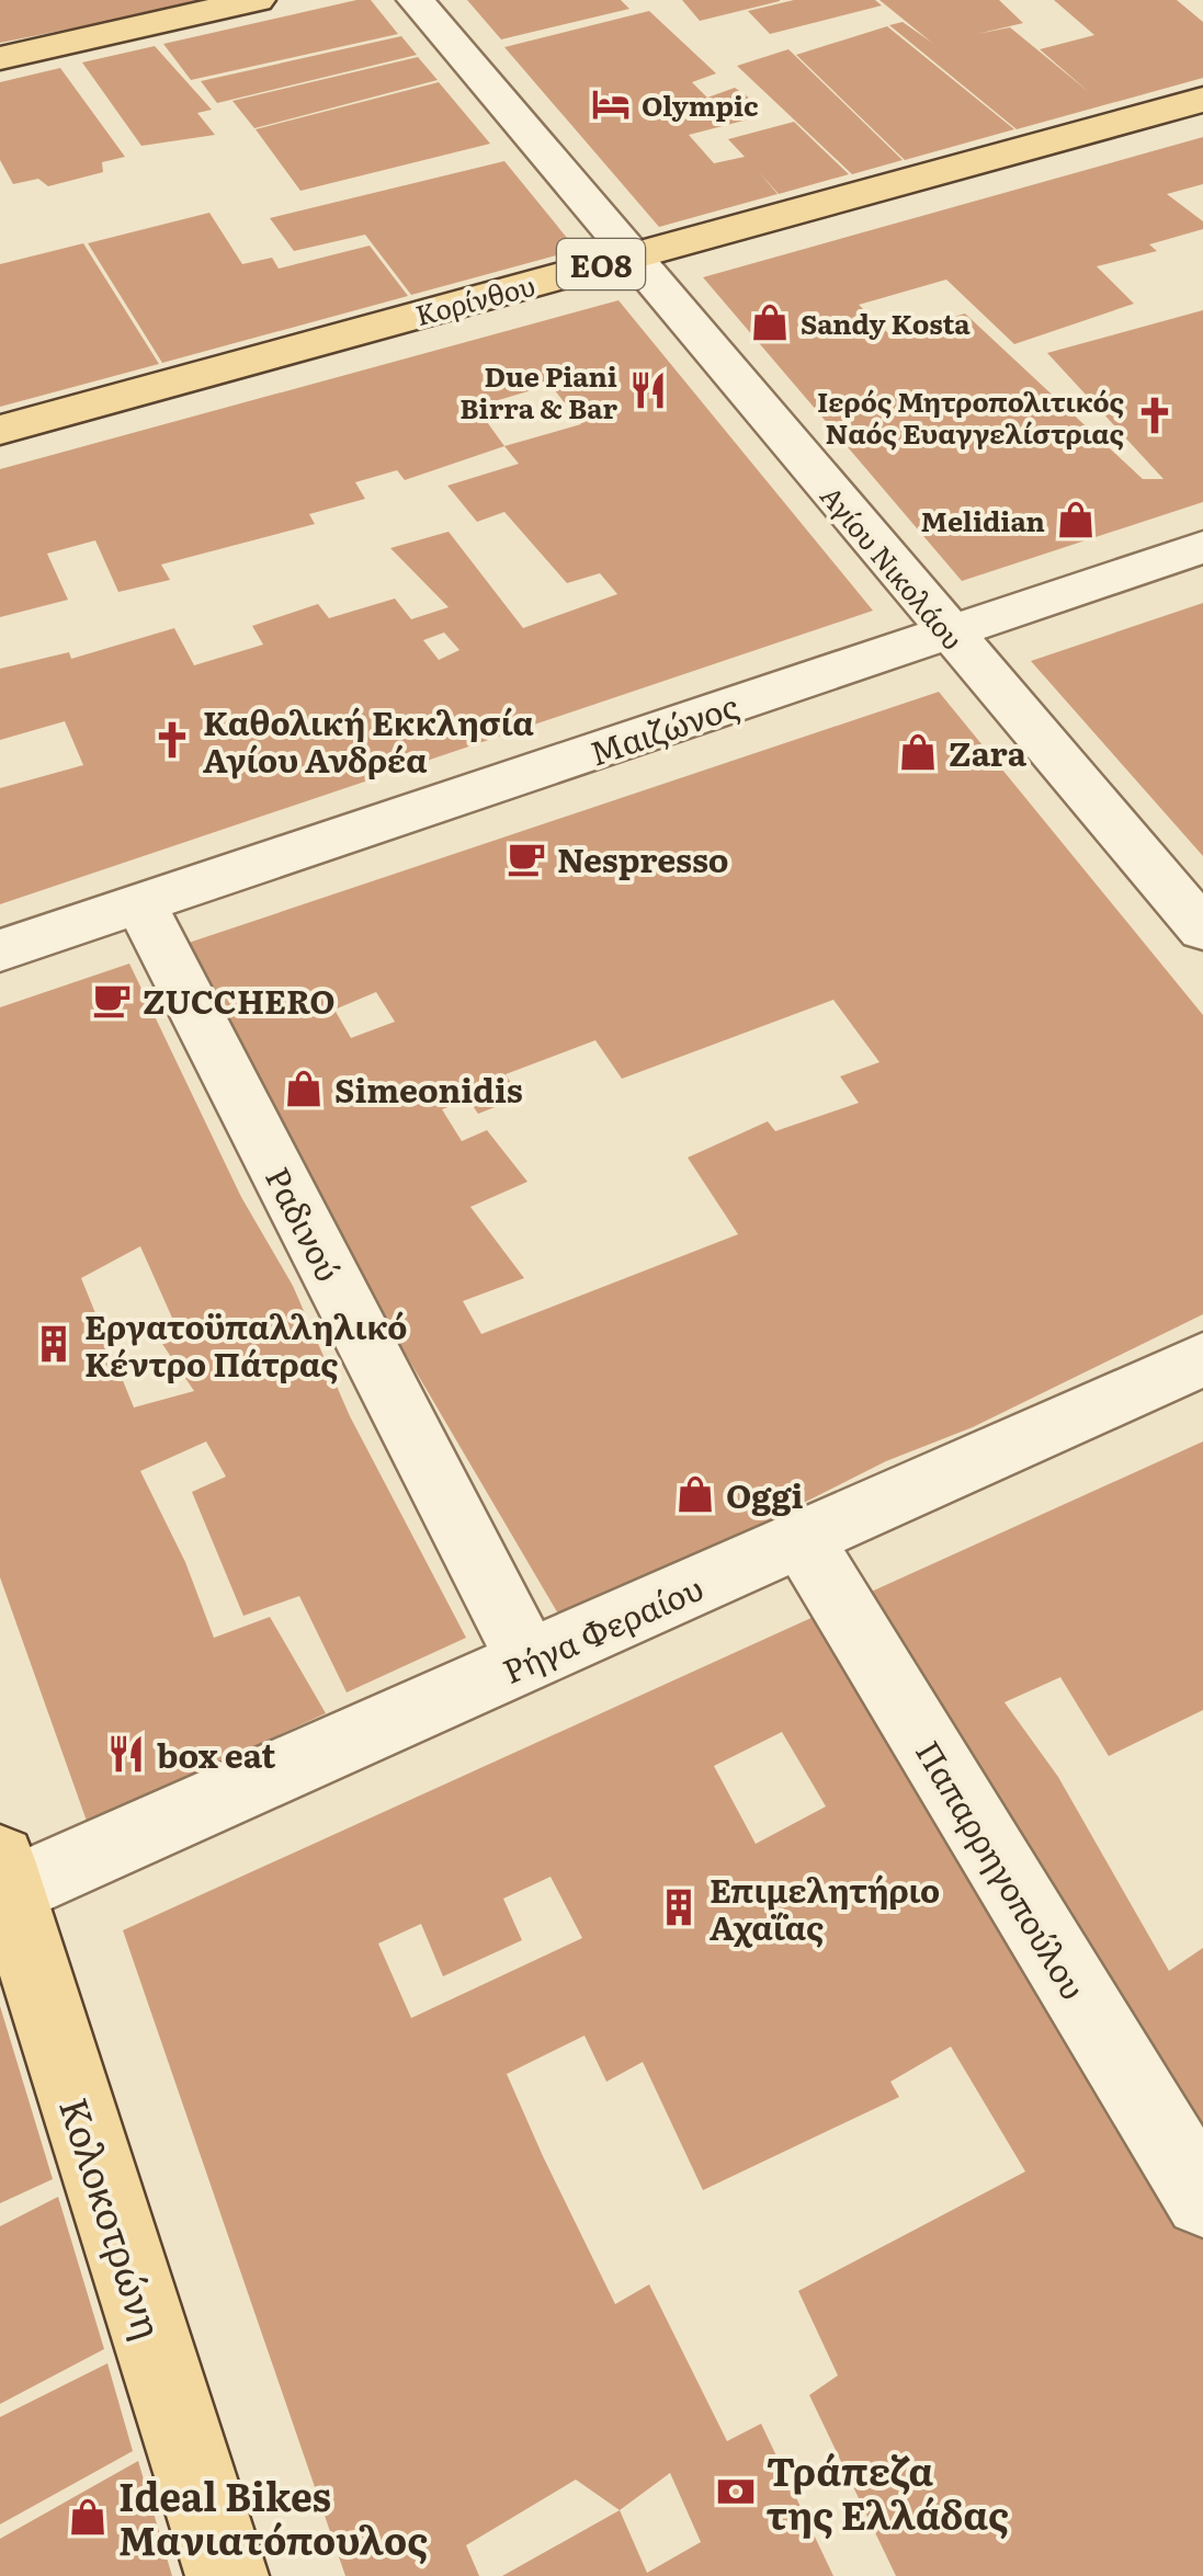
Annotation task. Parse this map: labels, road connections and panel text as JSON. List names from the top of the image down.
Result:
{
  "streets": {
    "main road": ["ΕΟ8", "Κορίνθου", "Κολοκοτρώνη"],
    "street": [
      "Αγίου Νικολάου",
      "Μαιζώνος",
      "Ραδινού",
      "Ρήγα Φεραίου",
      "Παπαρρηγοπούλου"
    ]
  },
  "crossings": [
    ["Κορίνθου", "Αγίου Νικολάου"],
    ["Αγίου Νικολάου", "Μαιζώνος"],
    ["Μαιζώνος", "Ραδινού"],
    ["Ραδινού", "Ρήγα Φεραίου"],
    ["Ρήγα Φεραίου", "Παπαρρηγοπούλου"],
    ["Ρήγα Φεραίου", "Κολοκοτρώνη"]
  ],
  "places": {
    "hotel": ["Olympic"],
    "shop": [
      "Sandy Kosta",
      "Melidian",
      "Zara",
      "Simeonidis",
      "Oggi",
      "Ideal Bikes Μανιατόπουλος"
    ],
    "restaurant": ["Due Piani Birra & Bar", "box eat"],
    "church": ["Ιερός Μητροπολιτικός Ναός Ευαγγελίστριας", "Καθολική Εκκλησία Αγίου Ανδρέα"],
    "cafe": ["Nespresso", "ZUCCHERO"],
    "building": ["Εργατοϋπαλληλικό Κέντρο Πάτρας", "Επιμελητήριο Αχαΐας"],
    "bank": ["Τράπεζα της Ελλάδας"]
  }
}
